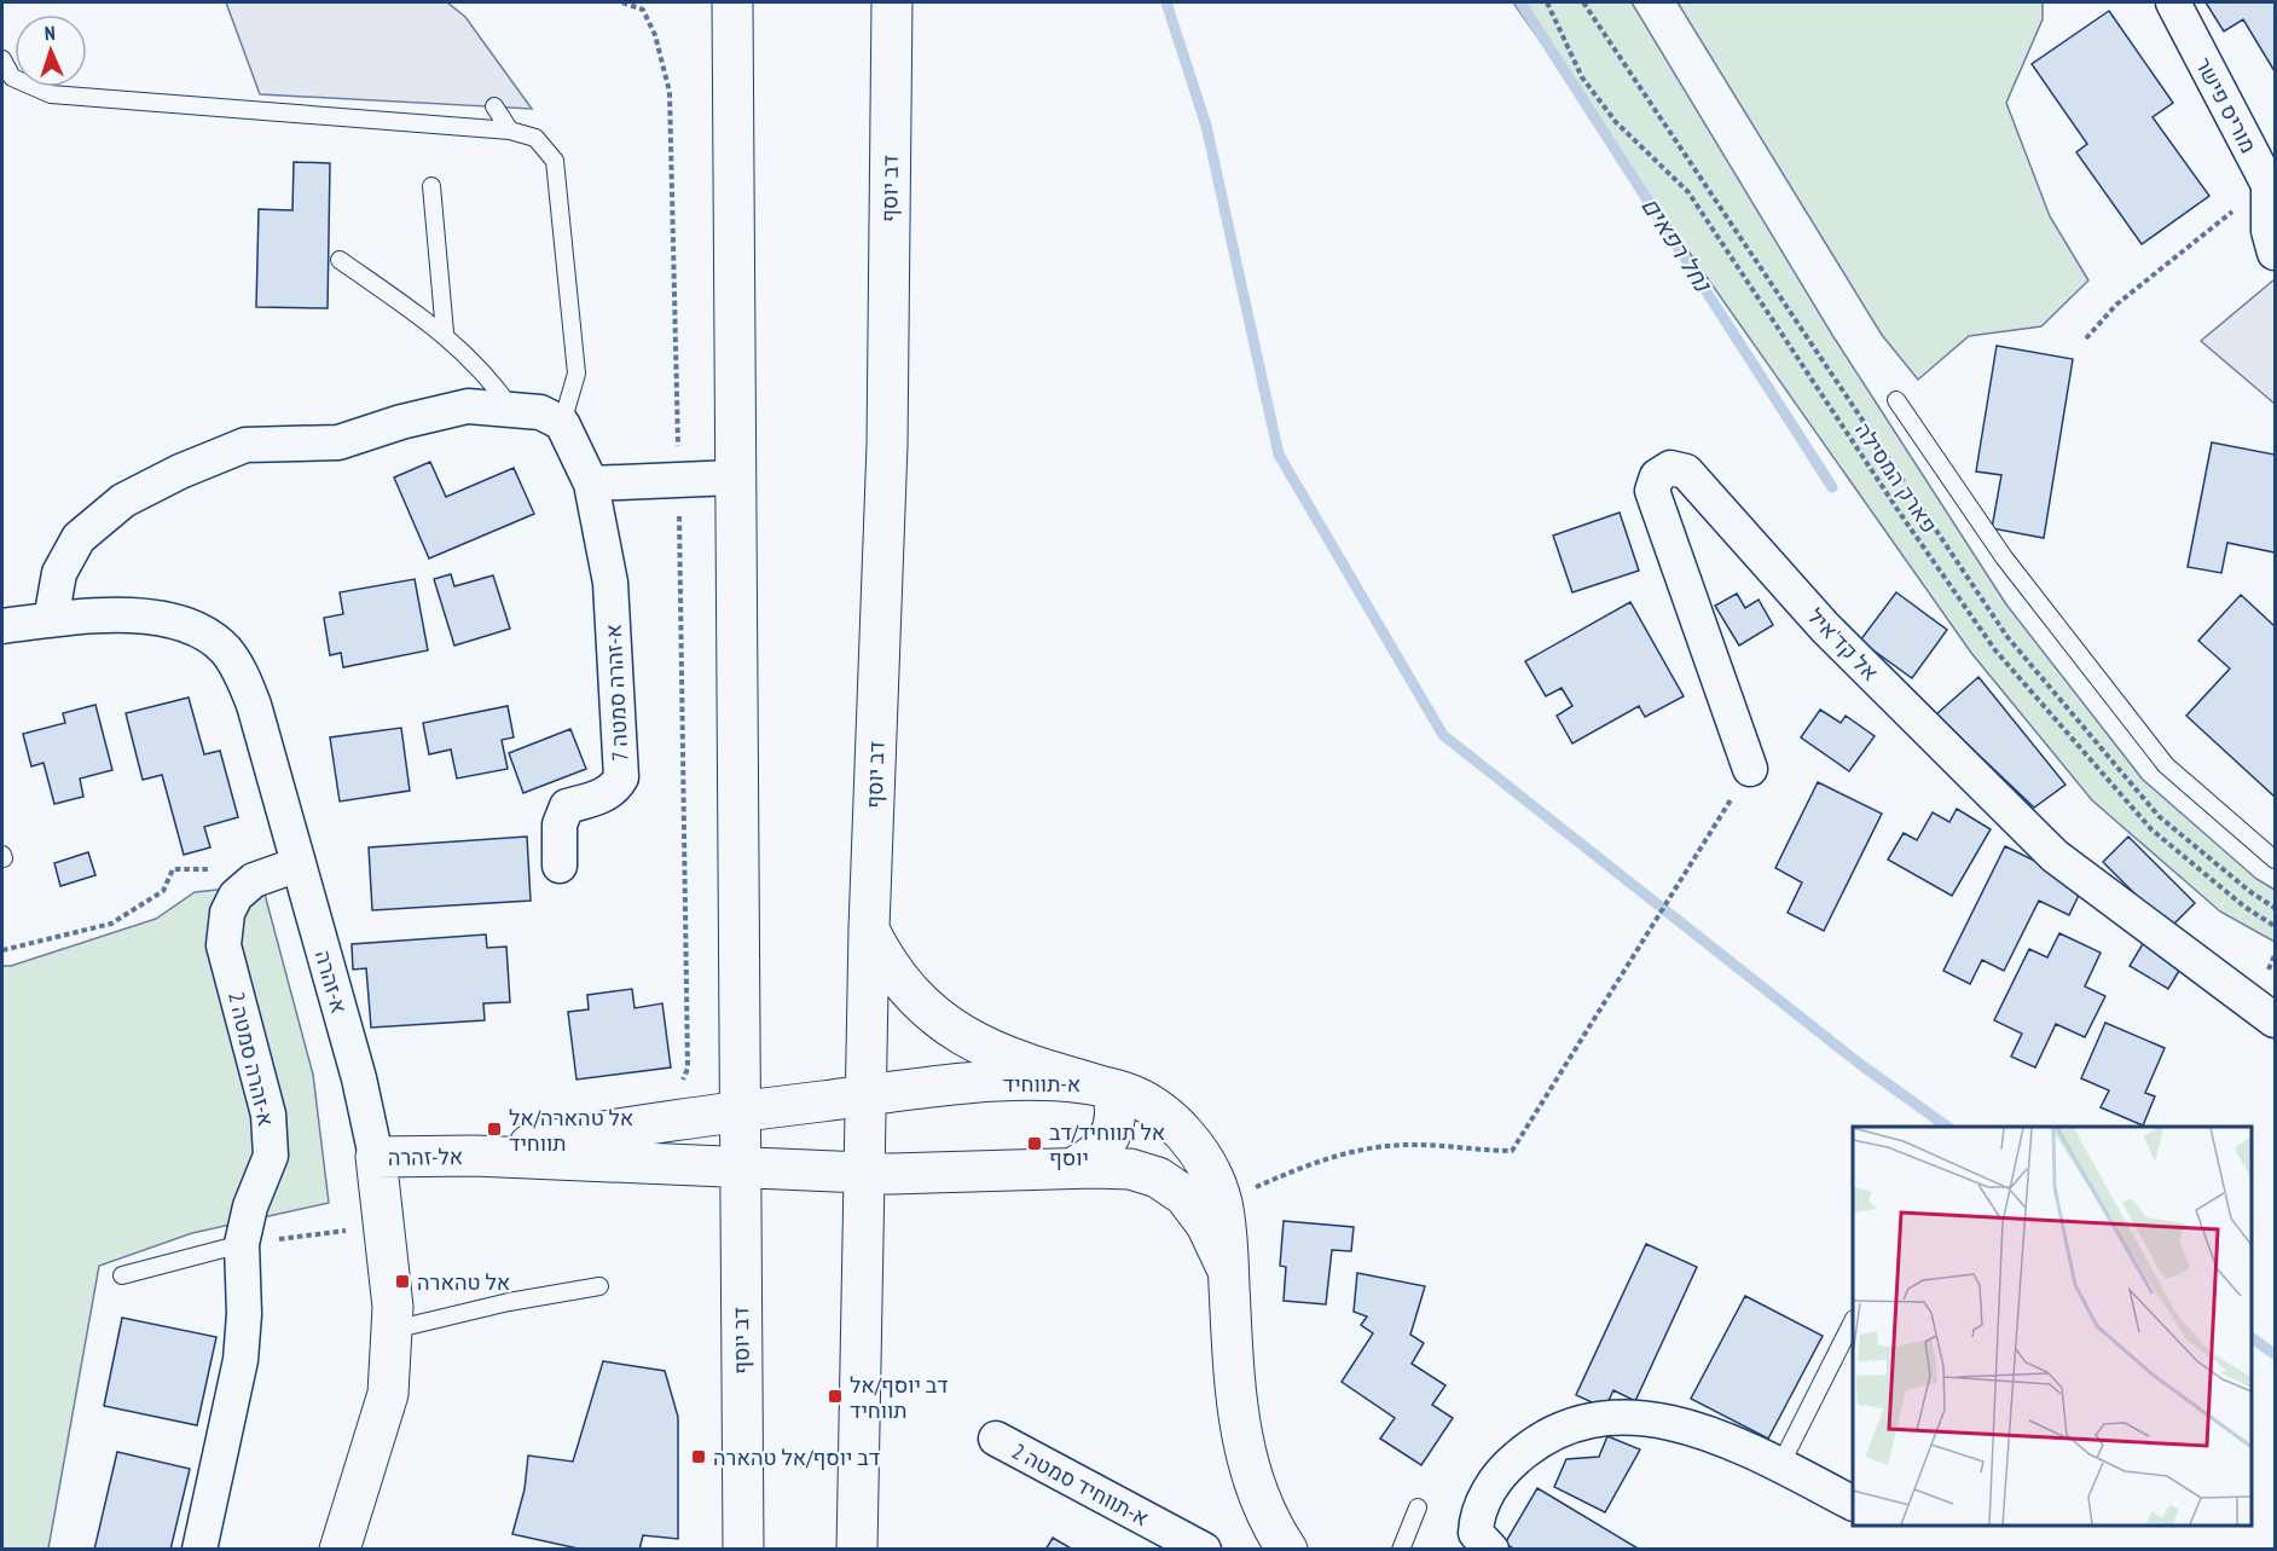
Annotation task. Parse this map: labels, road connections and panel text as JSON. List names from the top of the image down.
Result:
{
  "streets": {
    "main road": [
      "דב יוסף",
      "א-זהרה",
      "א-תווחיד",
      "אל-זהרה"
    ],
    "street": [
      "מוריס פישר",
      "אל קד'איל",
      "א-זהרה סמטה 7",
      "א-זהרה סמטה 2",
      "א-תווחיד סמטה 2"
    ],
    "path": ["פארק המסילה"]
  },
  "crossings": [
    ["דב יוסף", "א-תווחיד"],
    ["א-זהרה", "א-זהרה סמטה 2"],
    ["א-זהרה", "אל-זהרה"]
  ],
  "water": ["נחל רפאים"],
  "places": {
    "transit": [
      "אל טהארה/אל תווחיד",
      "אל תווחיד/דב יוסף",
      "אל טהארה",
      "דב יוסף/אל תווחיד",
      "דב יוסף/אל טהארה"
    ]
  },
  "north": "top"
}
